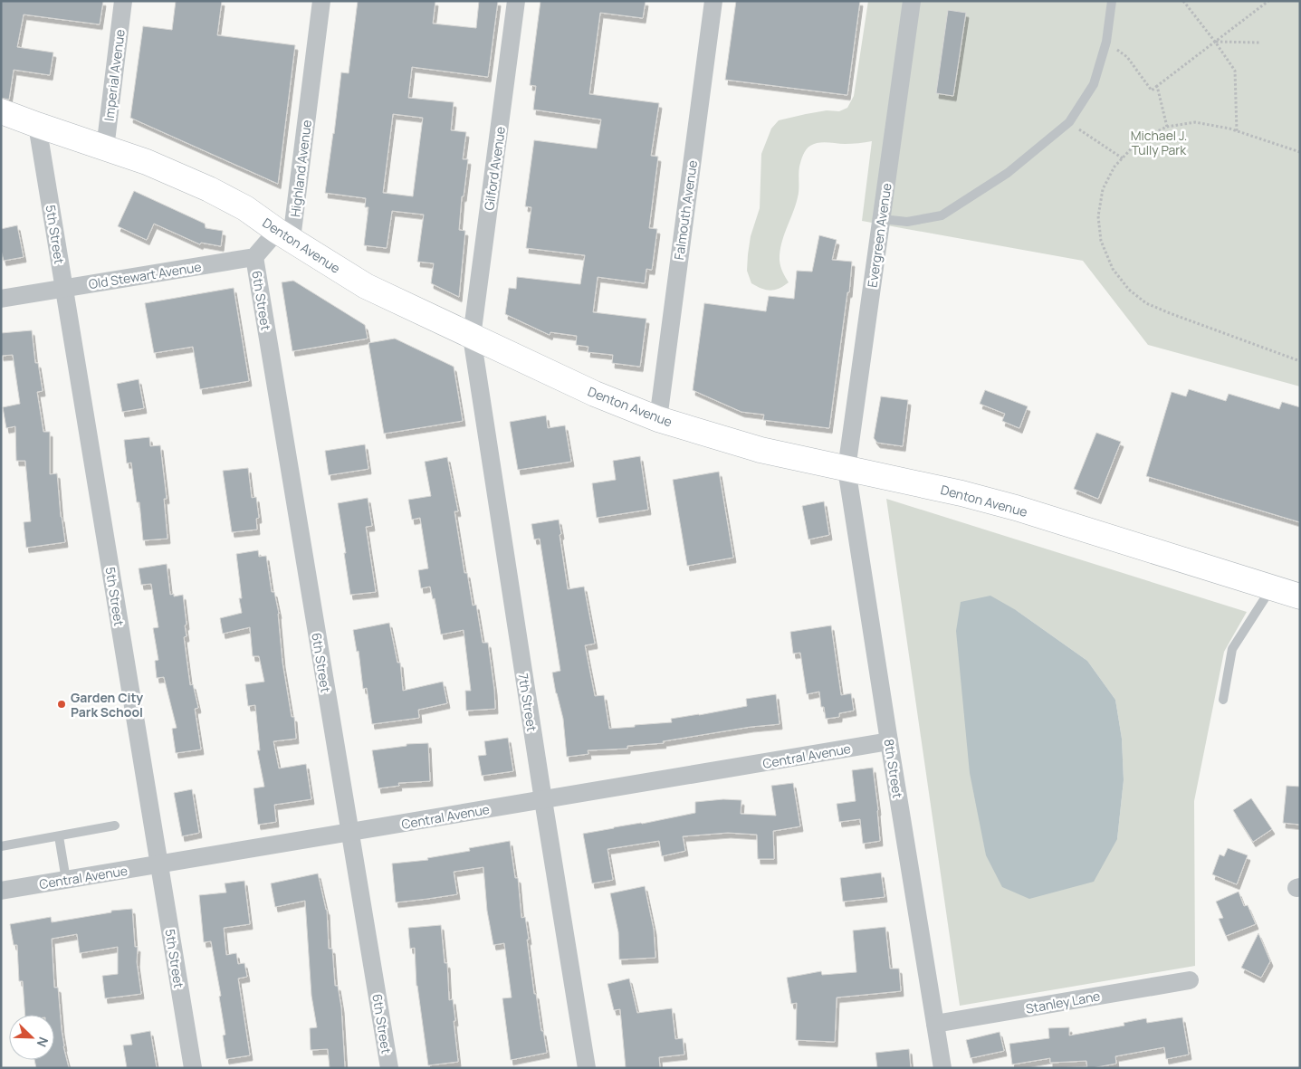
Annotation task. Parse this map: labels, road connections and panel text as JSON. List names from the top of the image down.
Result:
{
  "streets": {
    "main road": ["Denton Avenue"],
    "street": [
      "Imperial Avenue",
      "Highland Avenue",
      "Gilford Avenue",
      "Falmouth Avenue",
      "5th Street",
      "Evergreen Avenue",
      "Old Stewart Avenue",
      "6th Street",
      "7th Street",
      "Central Avenue",
      "8th Street",
      "Stanley Lane"
    ]
  },
  "crossings": [
    ["Imperial Avenue", "Denton Avenue"],
    ["Highland Avenue", "Denton Avenue"],
    ["Gilford Avenue", "Denton Avenue"],
    ["Gilford Avenue", "7th Street"],
    ["Falmouth Avenue", "Denton Avenue"],
    ["5th Street", "Denton Avenue"],
    ["5th Street", "Old Stewart Avenue"],
    ["5th Street", "Central Avenue"],
    ["Evergreen Avenue", "Denton Avenue"],
    ["Evergreen Avenue", "8th Street"],
    ["Denton Avenue", "7th Street"],
    ["Denton Avenue", "8th Street"],
    ["Old Stewart Avenue", "6th Street"],
    ["6th Street", "Central Avenue"],
    ["7th Street", "Central Avenue"],
    ["Central Avenue", "8th Street"],
    ["8th Street", "Stanley Lane"]
  ],
  "parks": ["Michael J. Tully Park"],
  "places": ["Garden City Park School"],
  "north": "bottom right"
}
